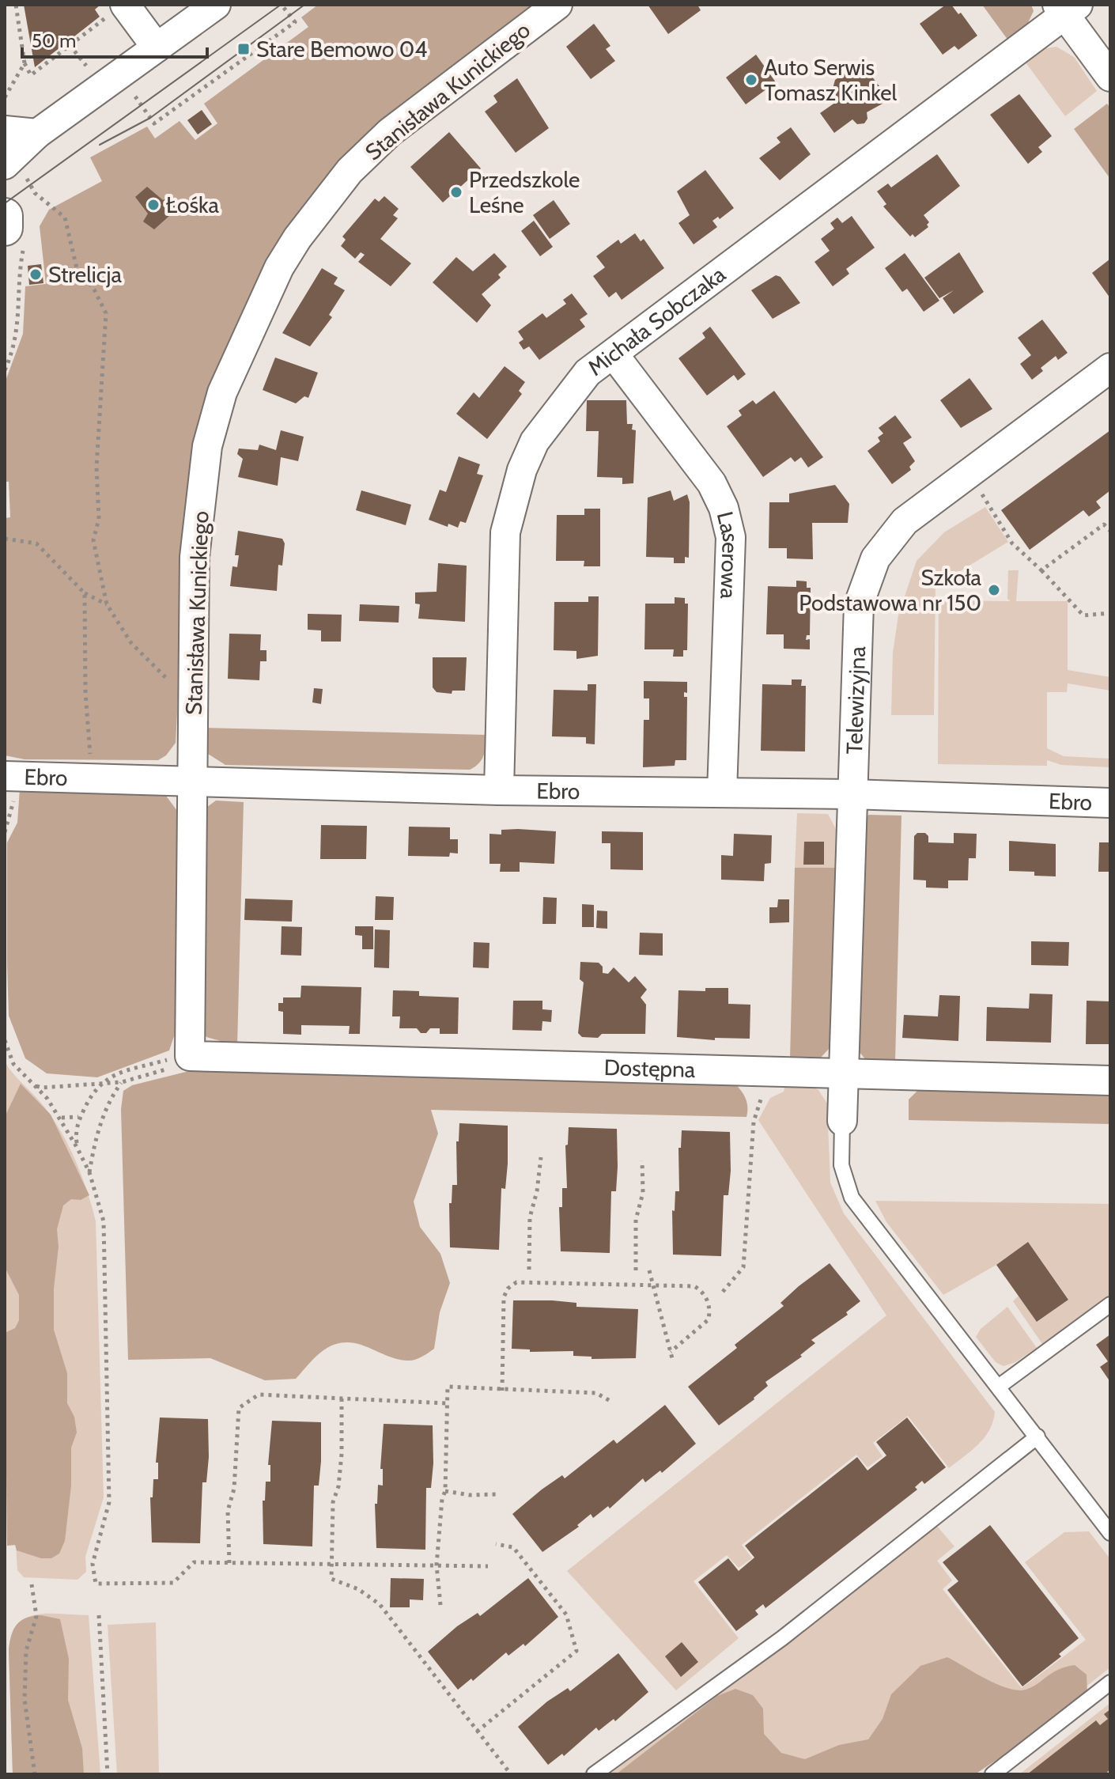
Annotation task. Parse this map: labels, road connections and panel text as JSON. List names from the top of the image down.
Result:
{
  "streets": {
    "street": [
      "Stanisława Kunickiego",
      "Michała Sobczaka",
      "Laserowa",
      "Telewizyjna",
      "Ebro",
      "Dostępna"
    ]
  },
  "crossings": [
    ["Stanisława Kunickiego", "Ebro"],
    ["Stanisława Kunickiego", "Dostępna"],
    ["Michała Sobczaka", "Laserowa"],
    ["Michała Sobczaka", "Ebro"],
    ["Laserowa", "Ebro"],
    ["Telewizyjna", "Ebro"],
    ["Telewizyjna", "Dostępna"]
  ],
  "places": {
    "transit": ["Stare Bemowo 04"],
    "other": [
      "Auto Serwis Tomasz Kinkel",
      "Przedszkole Leśne",
      "Łośka",
      "Strelicja",
      "Szkoła Podstawowa nr 150"
    ]
  },
  "scale_bar": "50 m"
}
